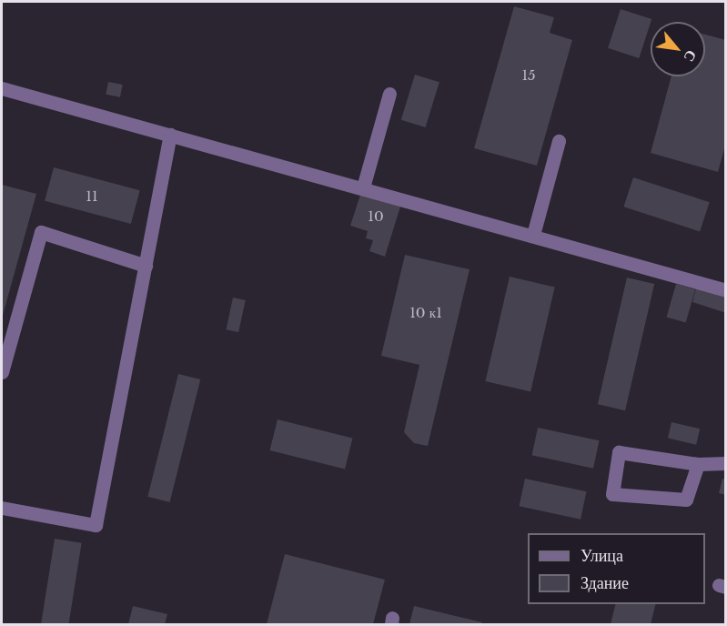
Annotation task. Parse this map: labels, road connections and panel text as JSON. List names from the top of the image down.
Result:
{
  "house_numbers": [
    "15",
    "11",
    "10",
    "10 к1"
  ],
  "legend": ["Улица", "Здание"],
  "north": "bottom right"
}
